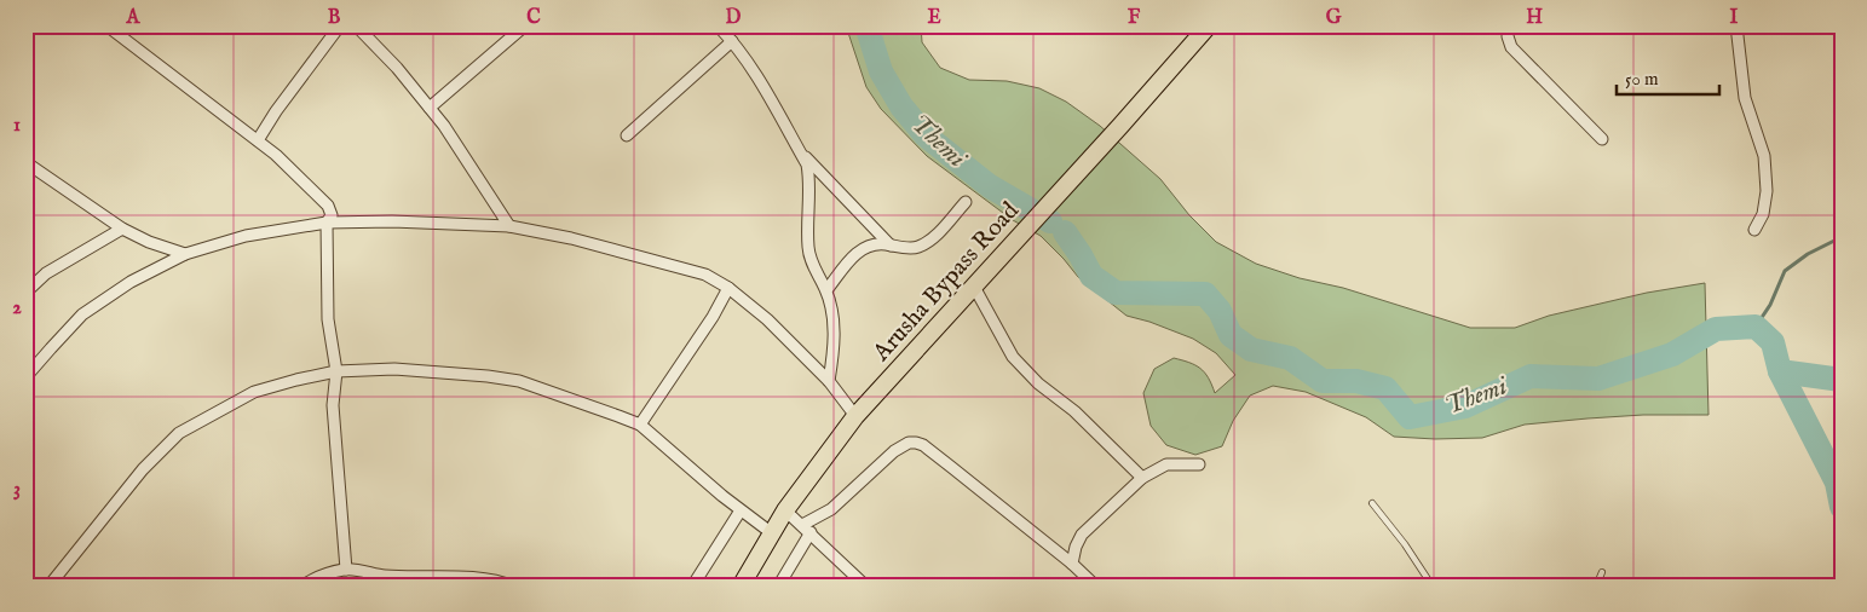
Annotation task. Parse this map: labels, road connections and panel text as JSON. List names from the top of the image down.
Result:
{
  "streets": {
    "main road": ["Arusha Bypass Road"]
  },
  "water": ["Themi"],
  "scale_bar": "50 m",
  "grid": {
    "columns": [
      "A",
      "B",
      "C",
      "D",
      "E",
      "F",
      "G",
      "H",
      "I"
    ],
    "rows": ["1", "2", "3"]
  }
}
